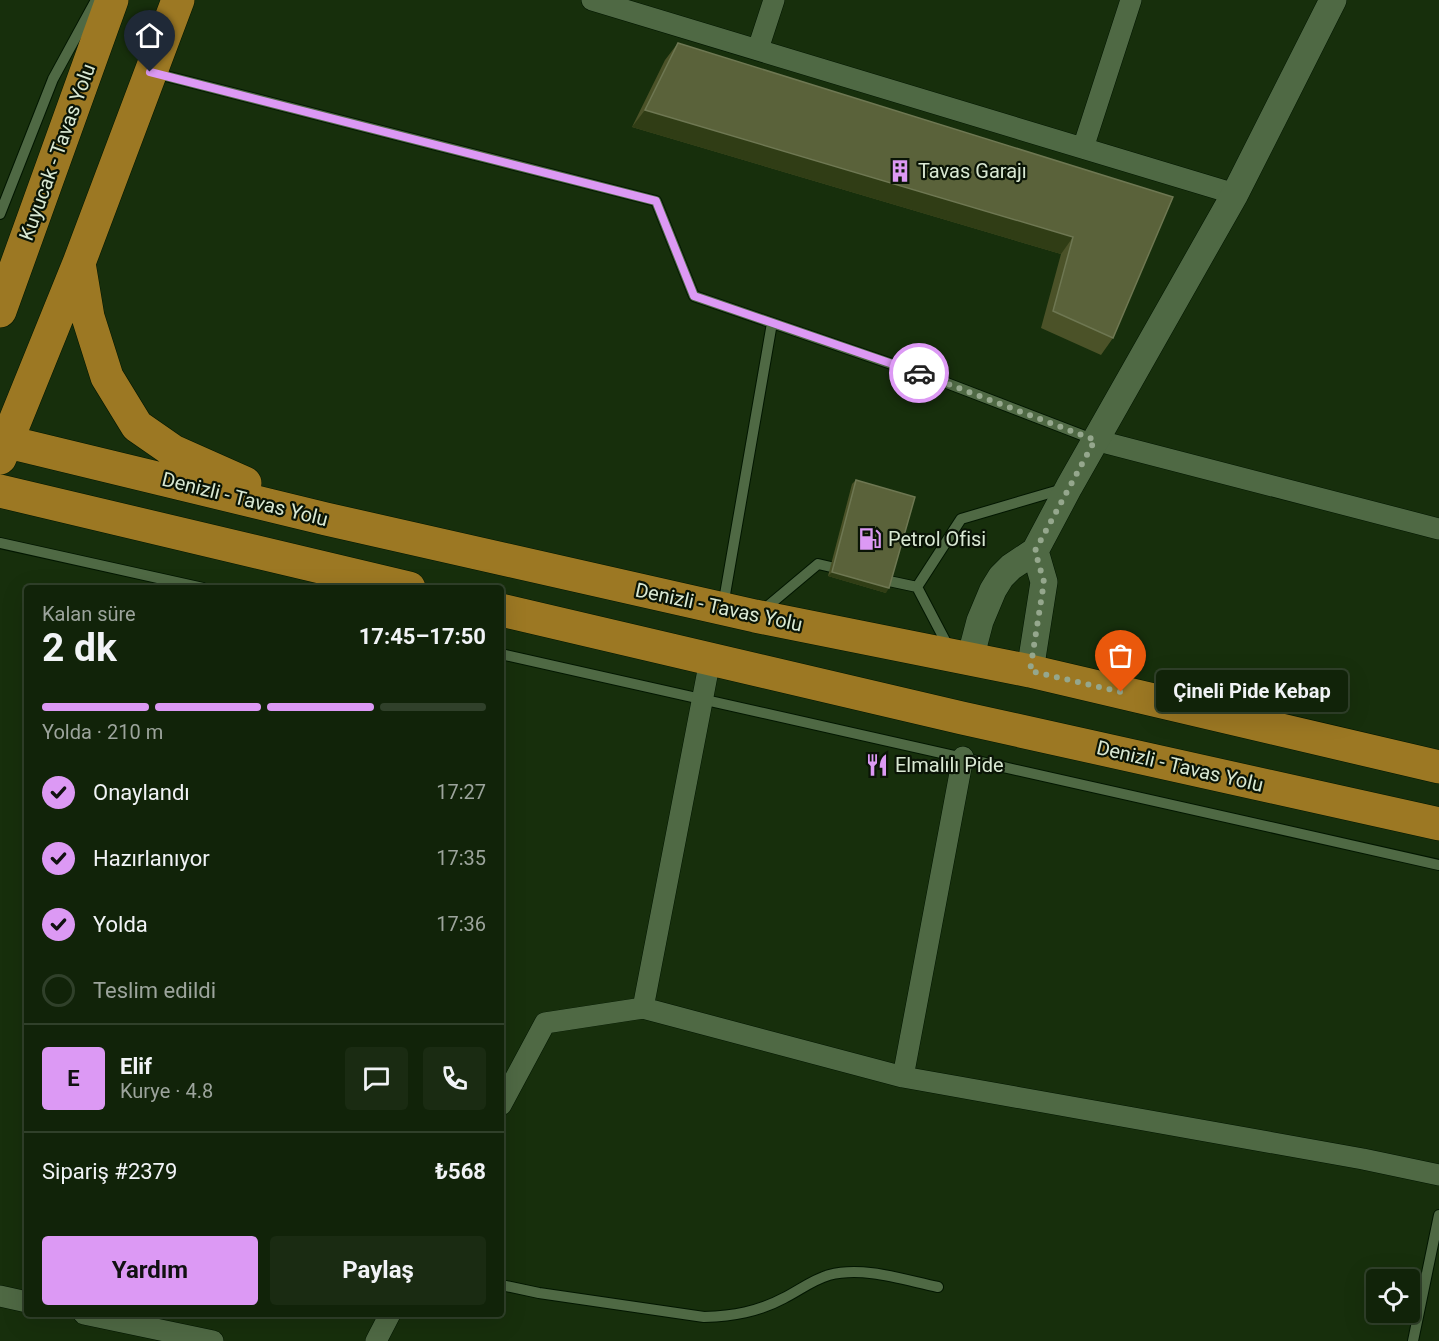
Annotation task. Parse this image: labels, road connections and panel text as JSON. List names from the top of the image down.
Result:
{
  "streets": {
    "highway": ["Kuyucak - Tavas Yolu", "Denizli - Tavas Yolu"]
  },
  "places": {
    "building": ["Tavas Garajı"],
    "fuel station": ["Petrol Ofisi"],
    "other": ["Çineli Pide Kebap"],
    "restaurant": ["Elmalılı Pide"]
  },
  "page": {
    "heading": ["2 dk", "Kalan süre", "17:45–17:50"],
    "panel": [
      "Elif",
      "Kurye · 4.8",
      "Sipariş #2379",
      "₺568"
    ],
    "bubble": "Çineli Pide Kebap",
    "bar": "Yolda · 210 m",
    "list": [
      ["Onaylandı", "17:27"],
      ["Hazırlanıyor", "17:35"],
      ["Yolda", "17:36"],
      "Teslim edildi"
    ],
    "round": "E",
    "buttons": ["Yardım", "Paylaş"]
  }
}
